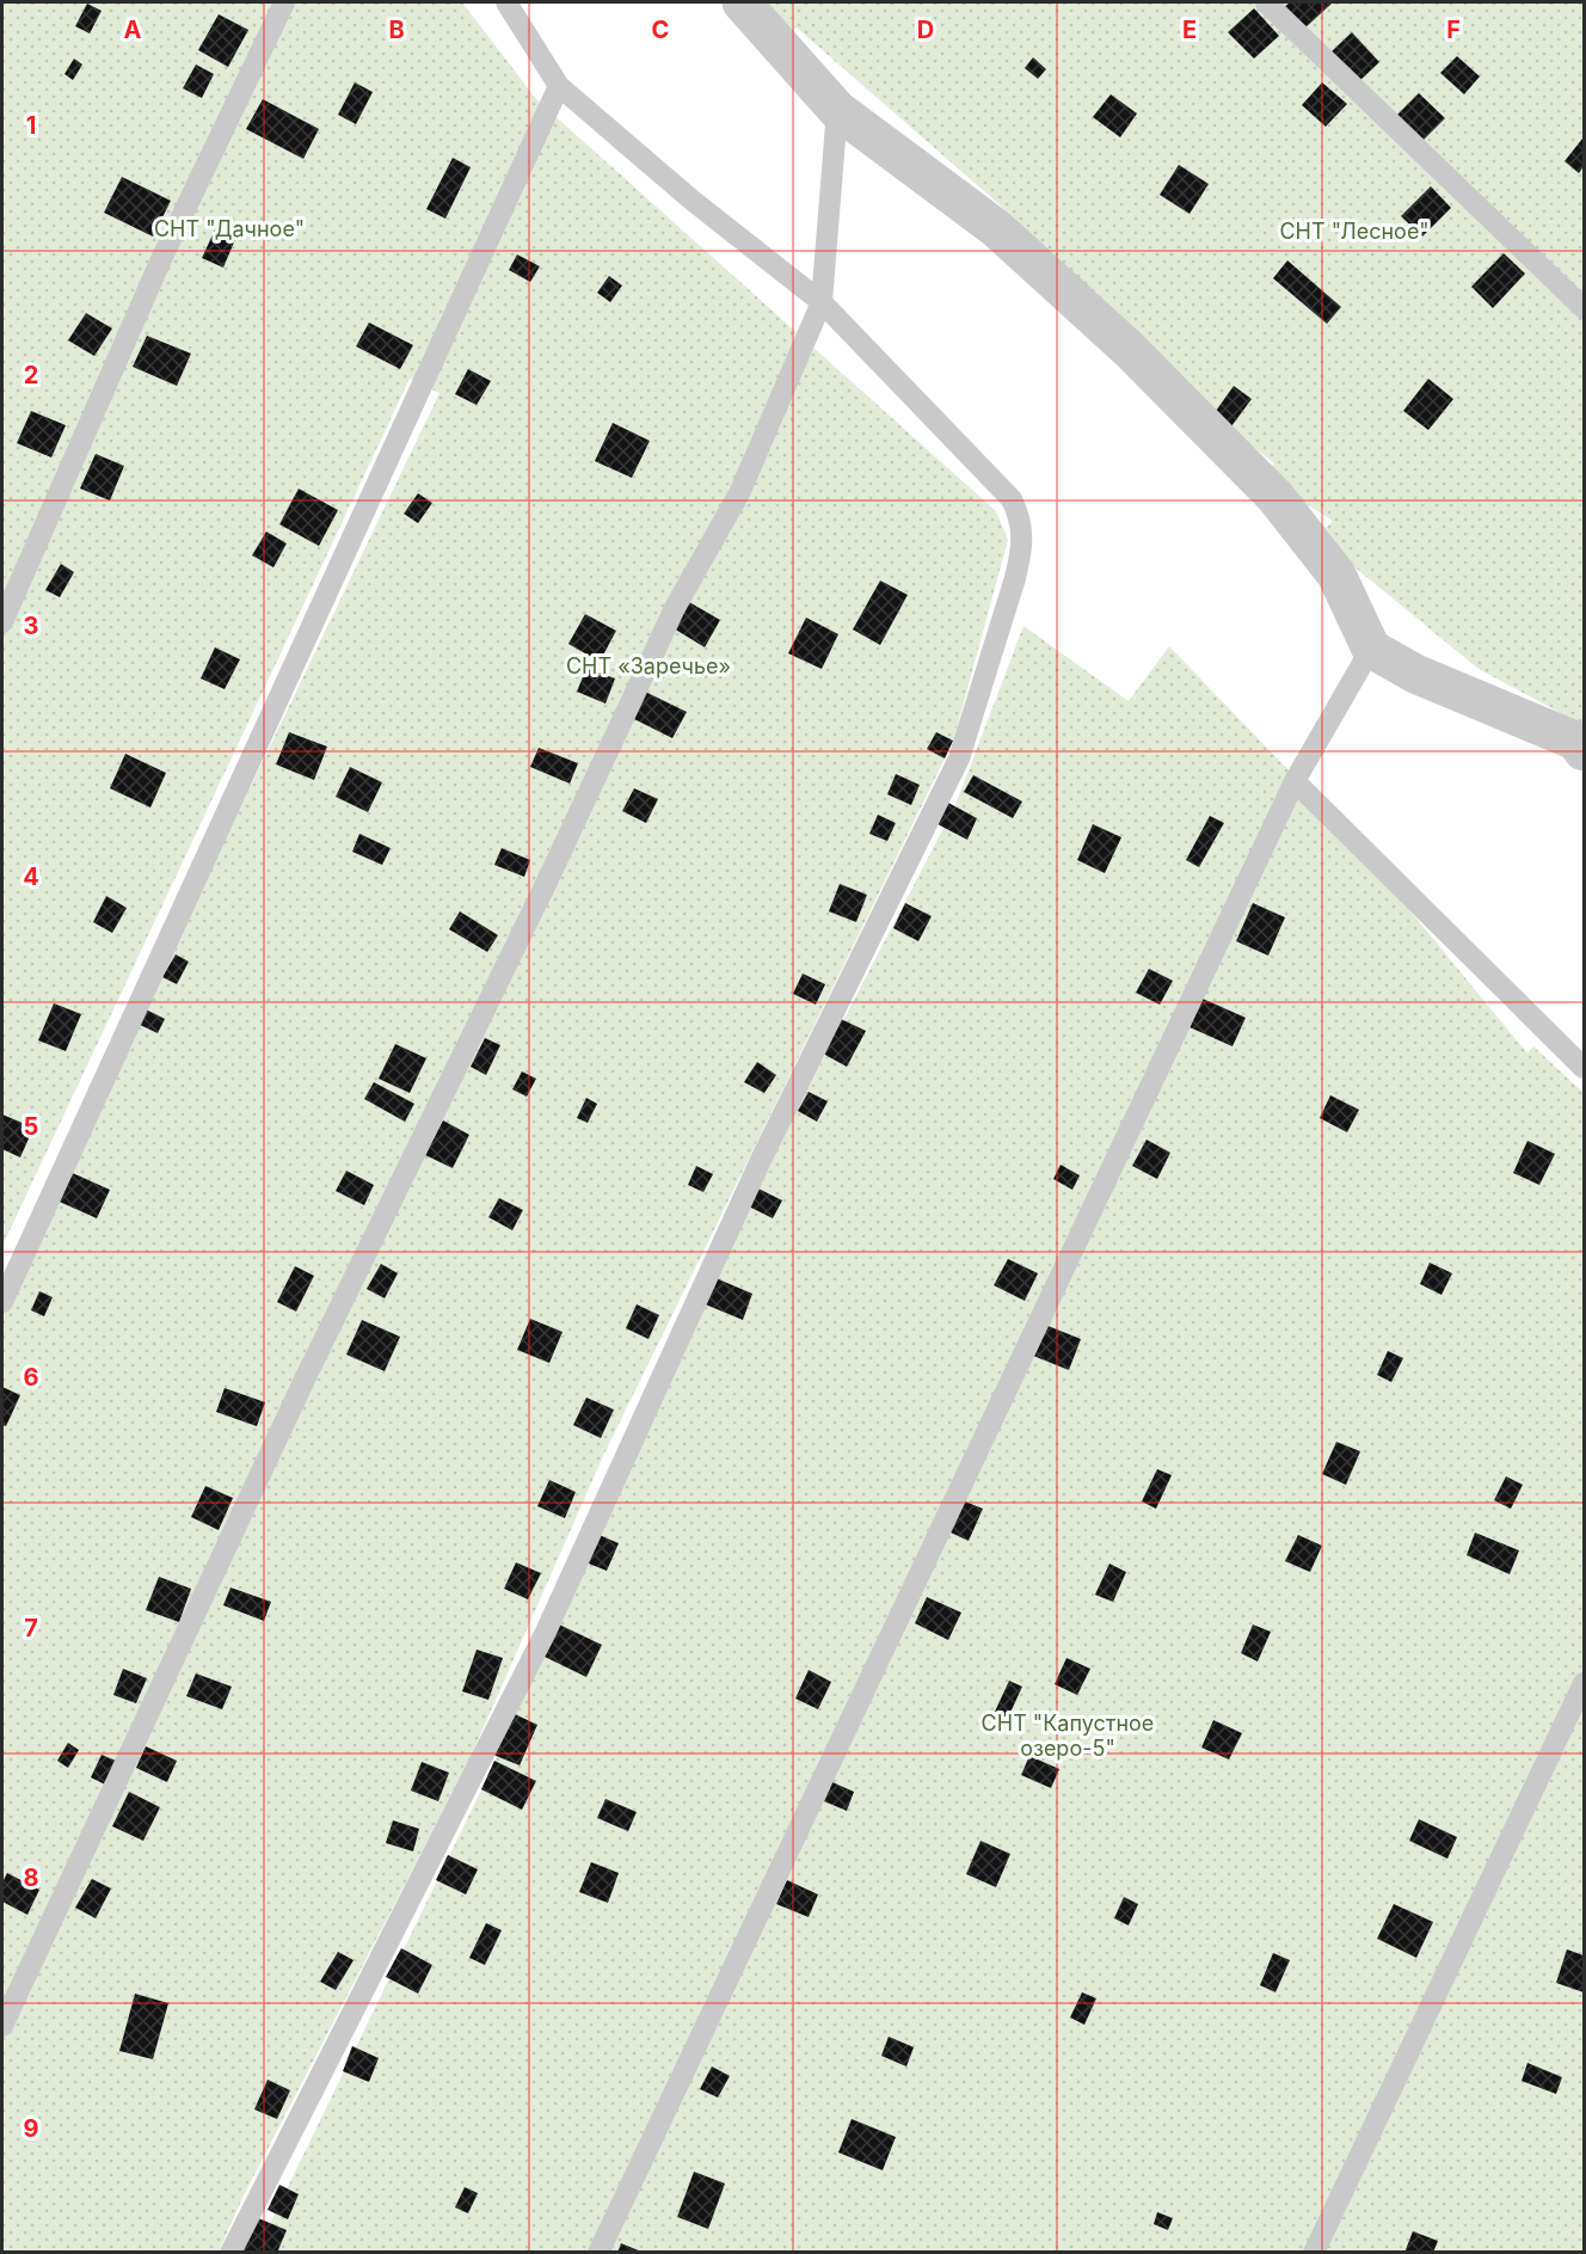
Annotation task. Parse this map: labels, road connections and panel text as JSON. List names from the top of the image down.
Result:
{
  "parks": [
    "СНТ \"Дачное\"",
    "СНТ \"Лесное\"",
    "СНТ «Заречье»",
    "СНТ \"Капустное озеро-5\""
  ],
  "grid": {
    "columns": [
      "A",
      "B",
      "C",
      "D",
      "E",
      "F"
    ],
    "rows": [
      "1",
      "2",
      "3",
      "4",
      "5",
      "6",
      "7",
      "8",
      "9"
    ]
  }
}
